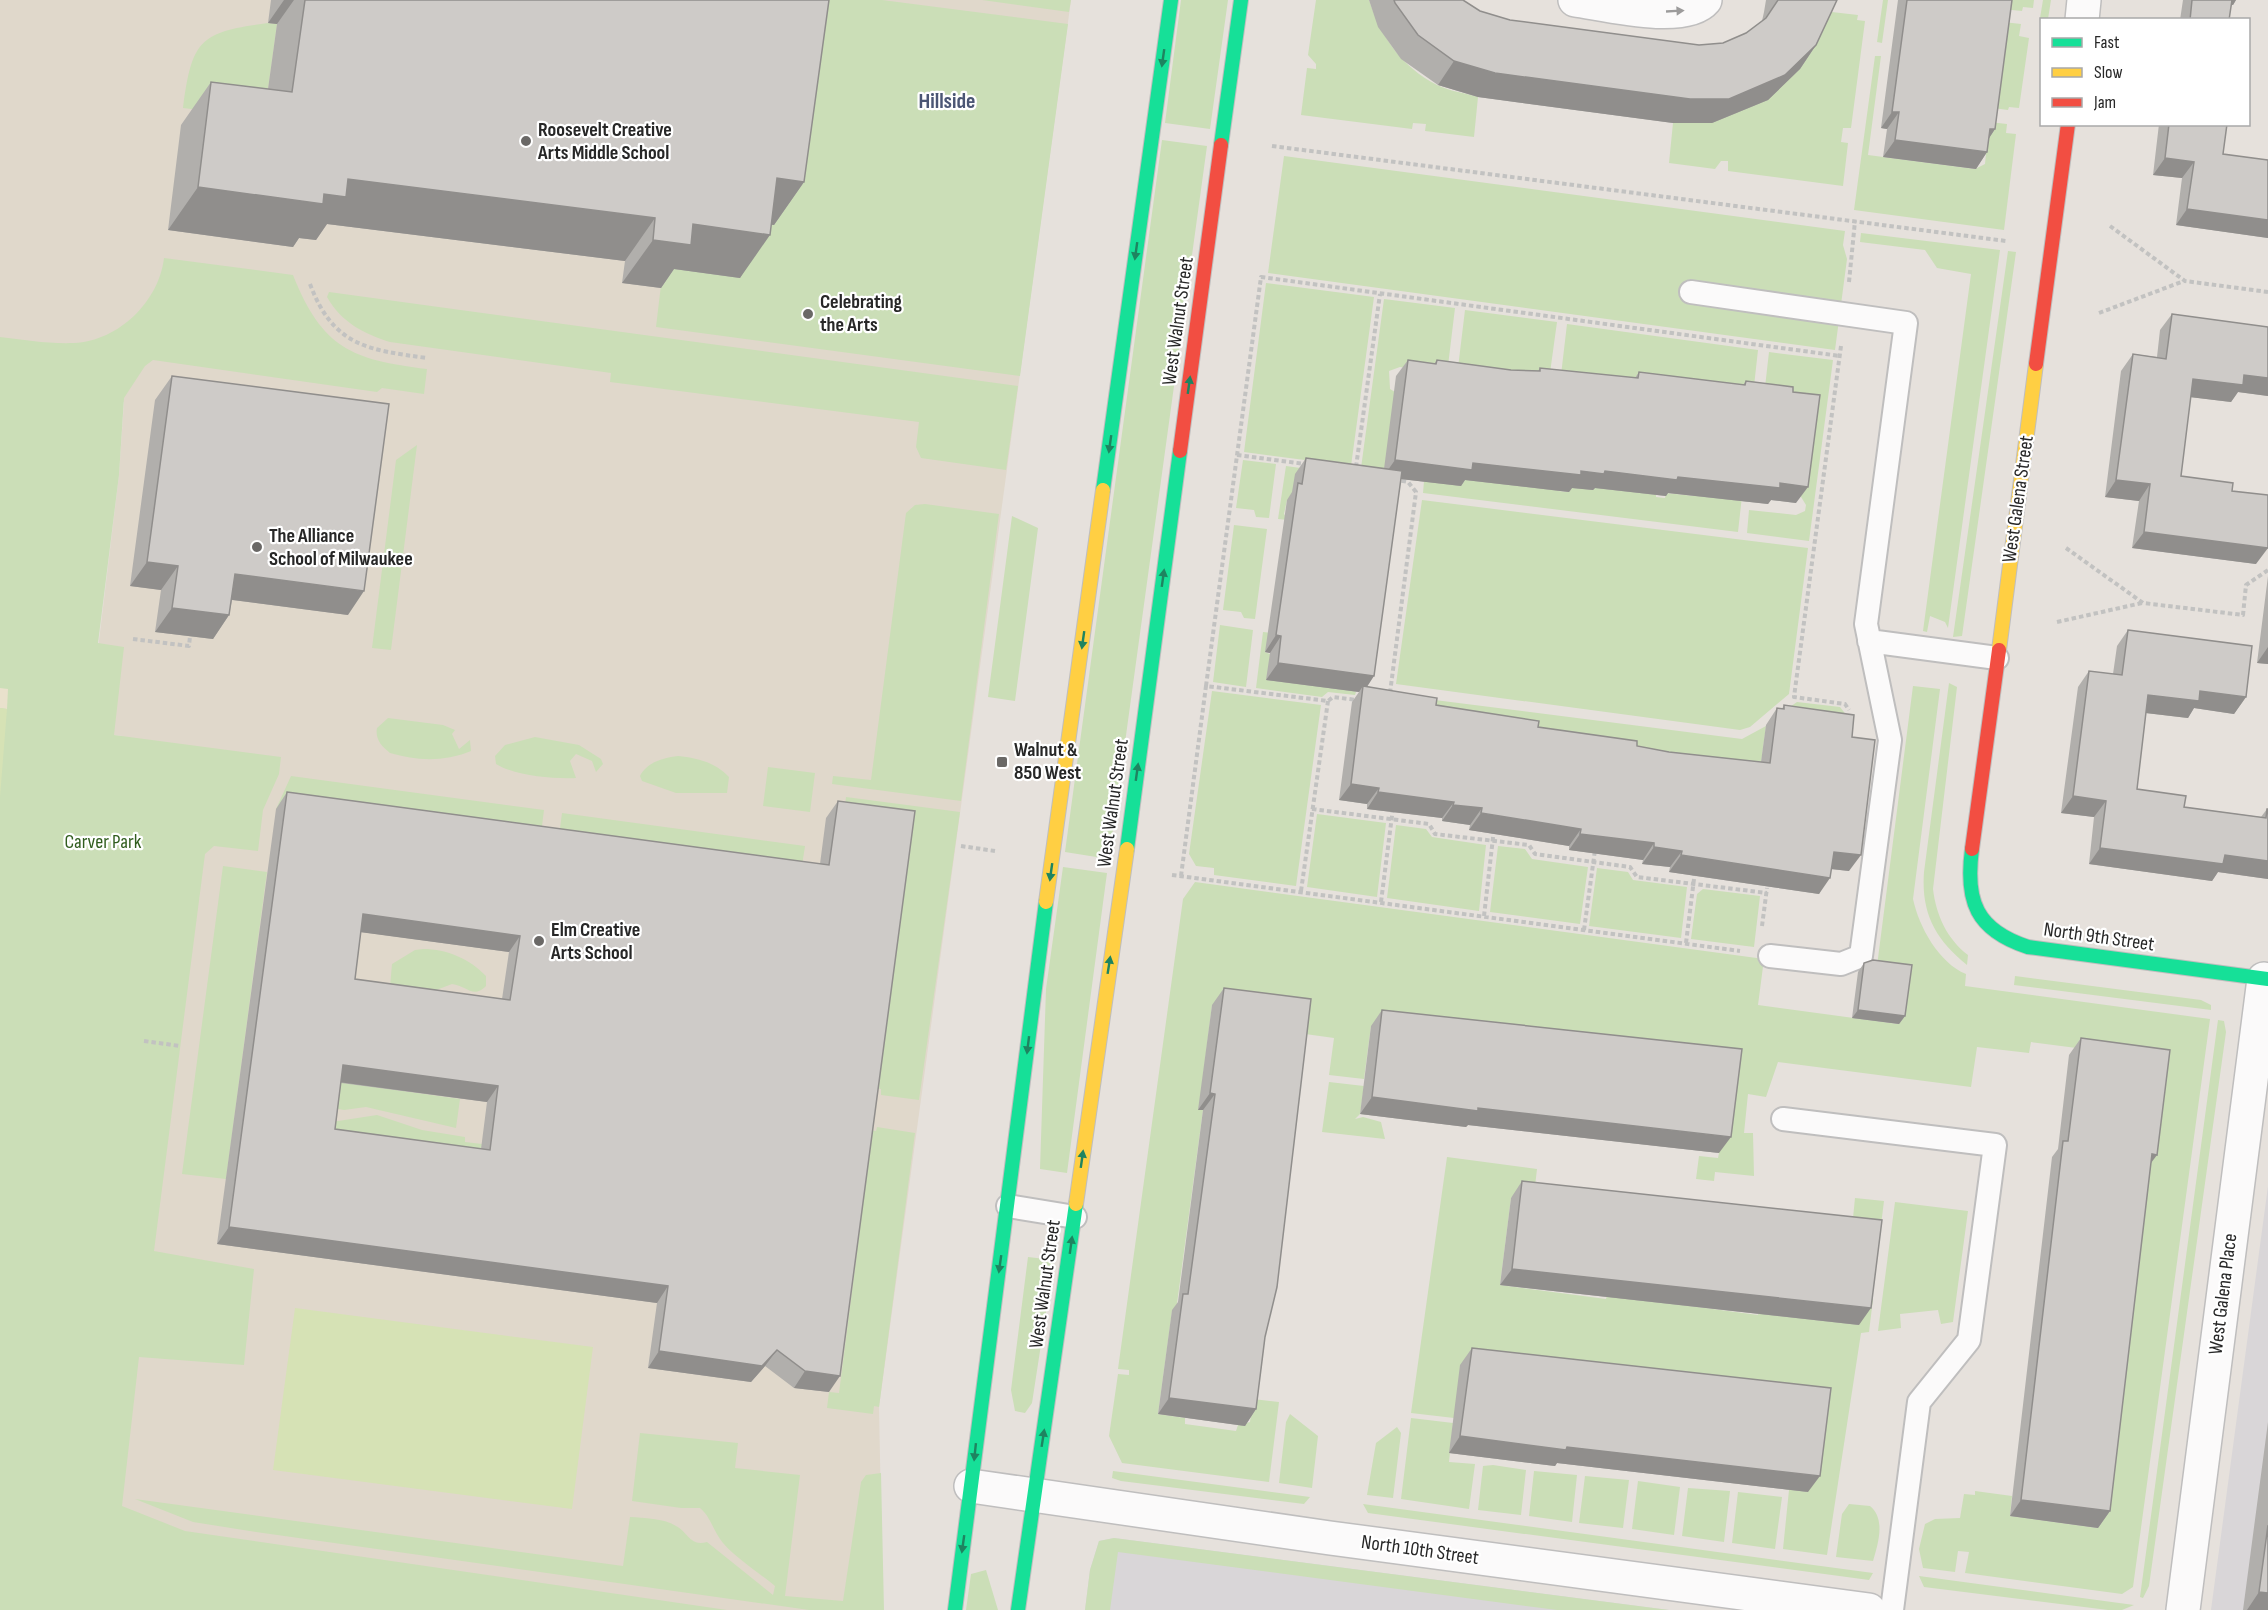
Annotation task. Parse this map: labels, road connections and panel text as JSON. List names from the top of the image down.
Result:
{
  "streets": {
    "main road": ["West Walnut Street", "West Galena Street", "North 9th Street"],
    "street": ["West Galena Place", "North 10th Street"]
  },
  "crossings": [
    ["West Walnut Street", "North 10th Street"],
    ["West Galena Street", "North 9th Street"],
    ["North 9th Street", "West Galena Place"]
  ],
  "districts": ["Hillside"],
  "parks": ["Carver Park"],
  "places": {
    "other": [
      "Roosevelt Creative Arts Middle School",
      "Celebrating the Arts",
      "The Alliance School of Milwaukee",
      "Elm Creative Arts School"
    ],
    "transit": ["Walnut & 850 West"]
  },
  "legend": ["Fast", "Slow", "Jam"]
}
